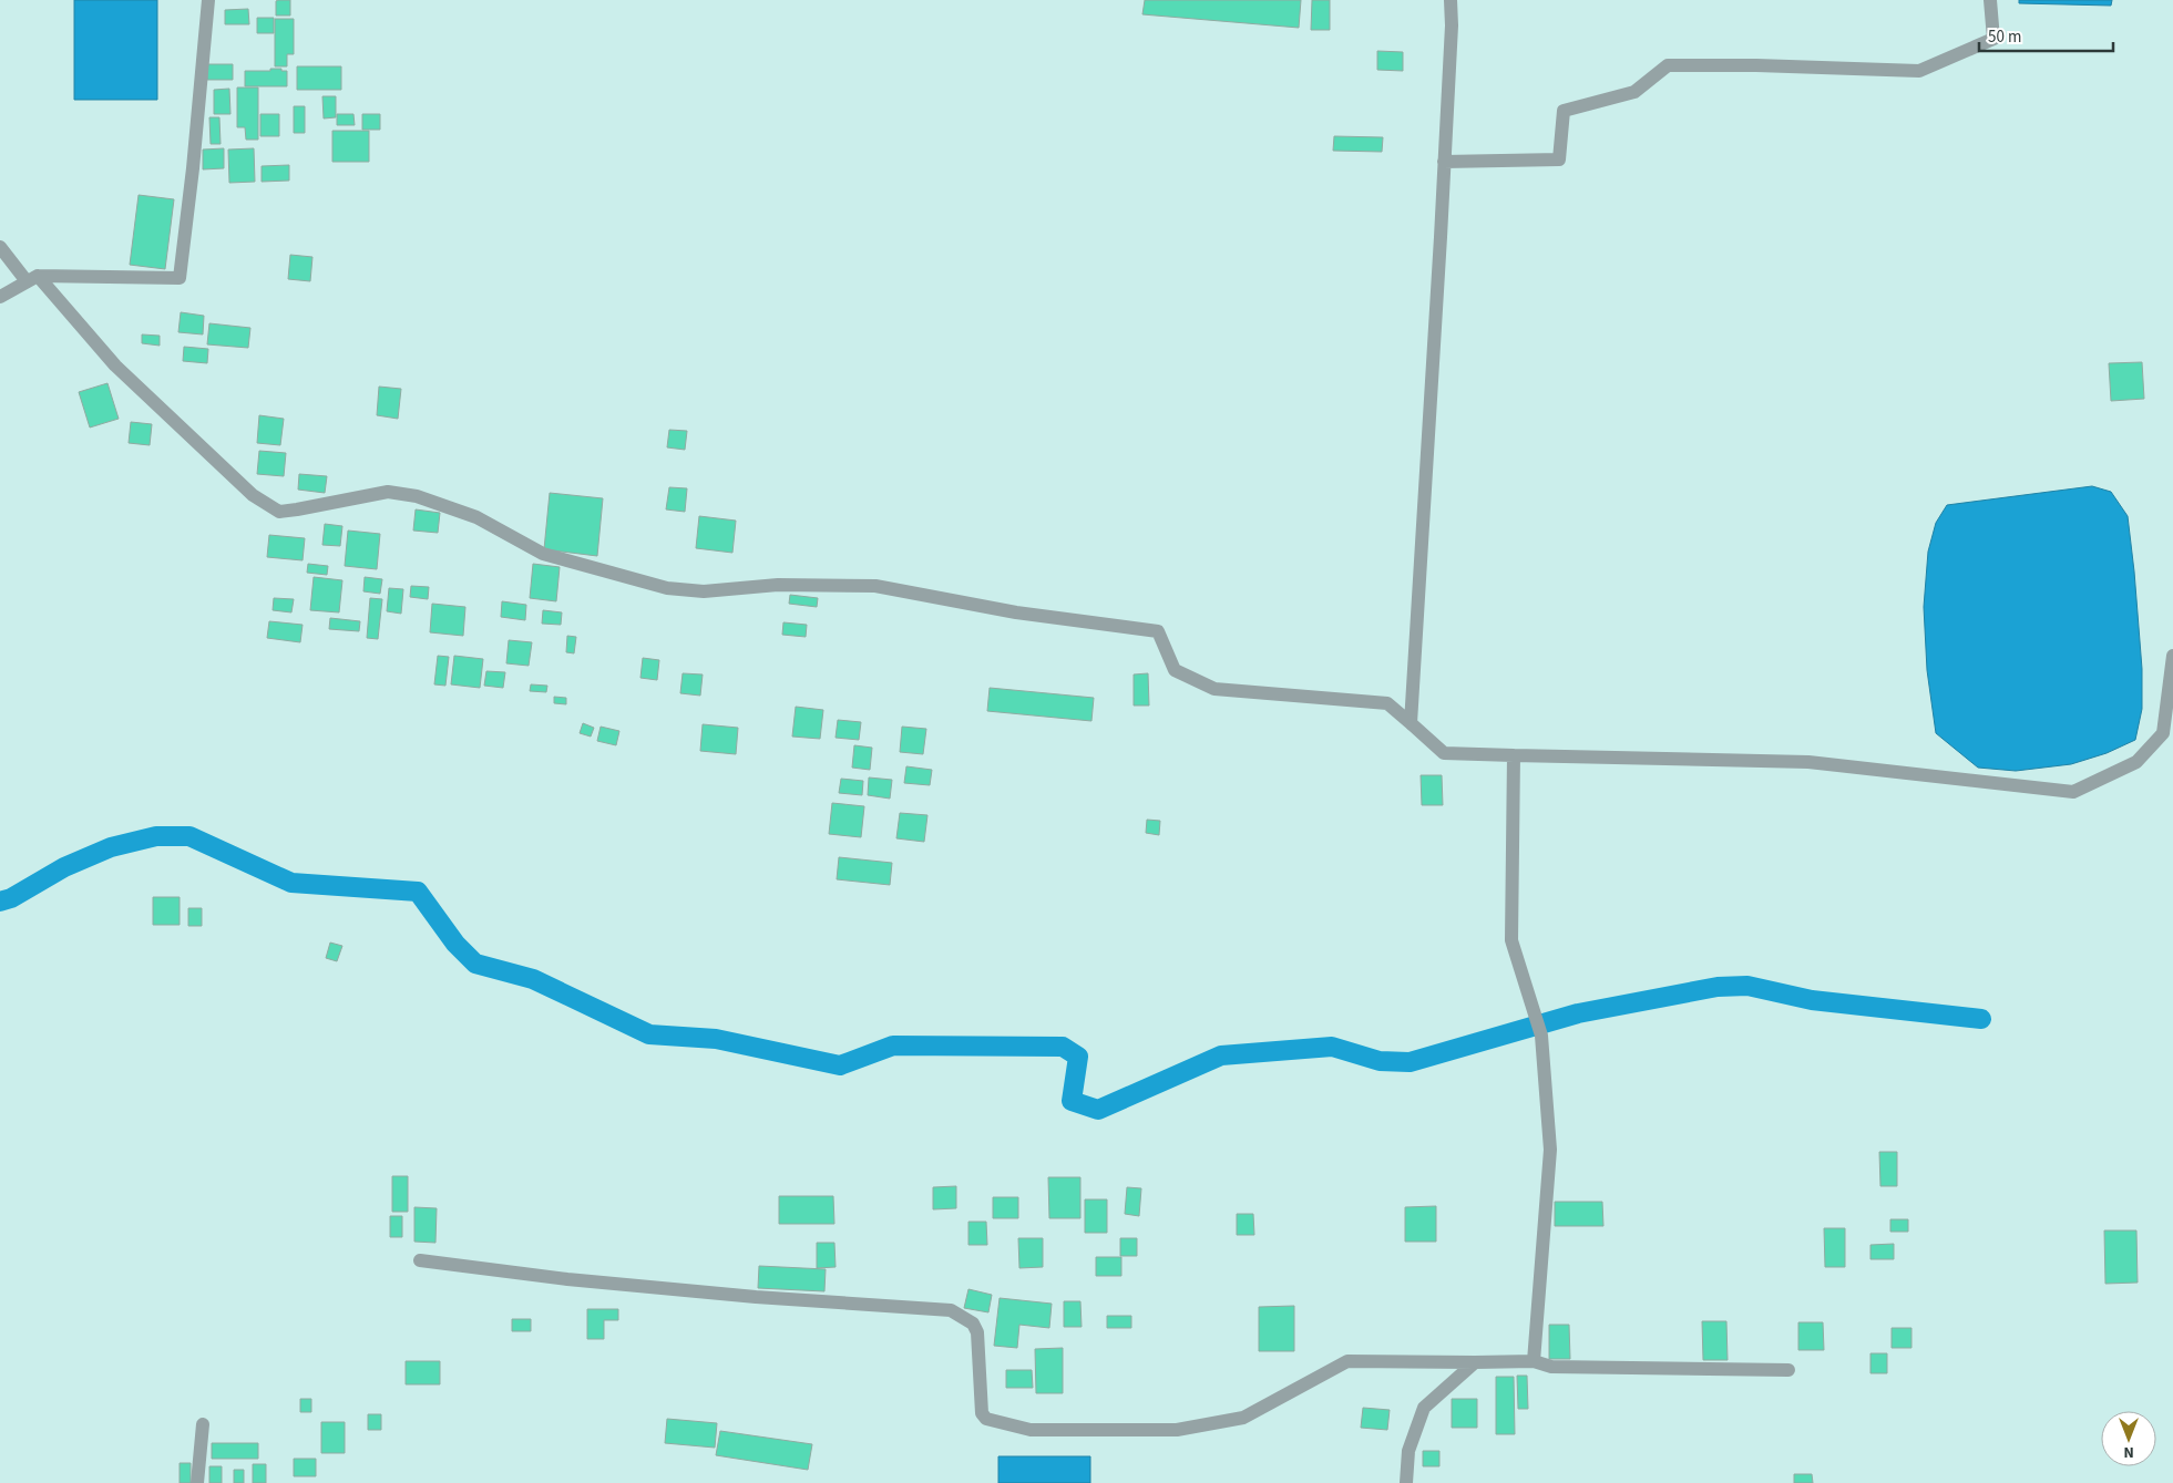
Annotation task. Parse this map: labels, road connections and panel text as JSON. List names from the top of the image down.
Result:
{
  "scale_bar": "50 m",
  "north": "bottom"
}
